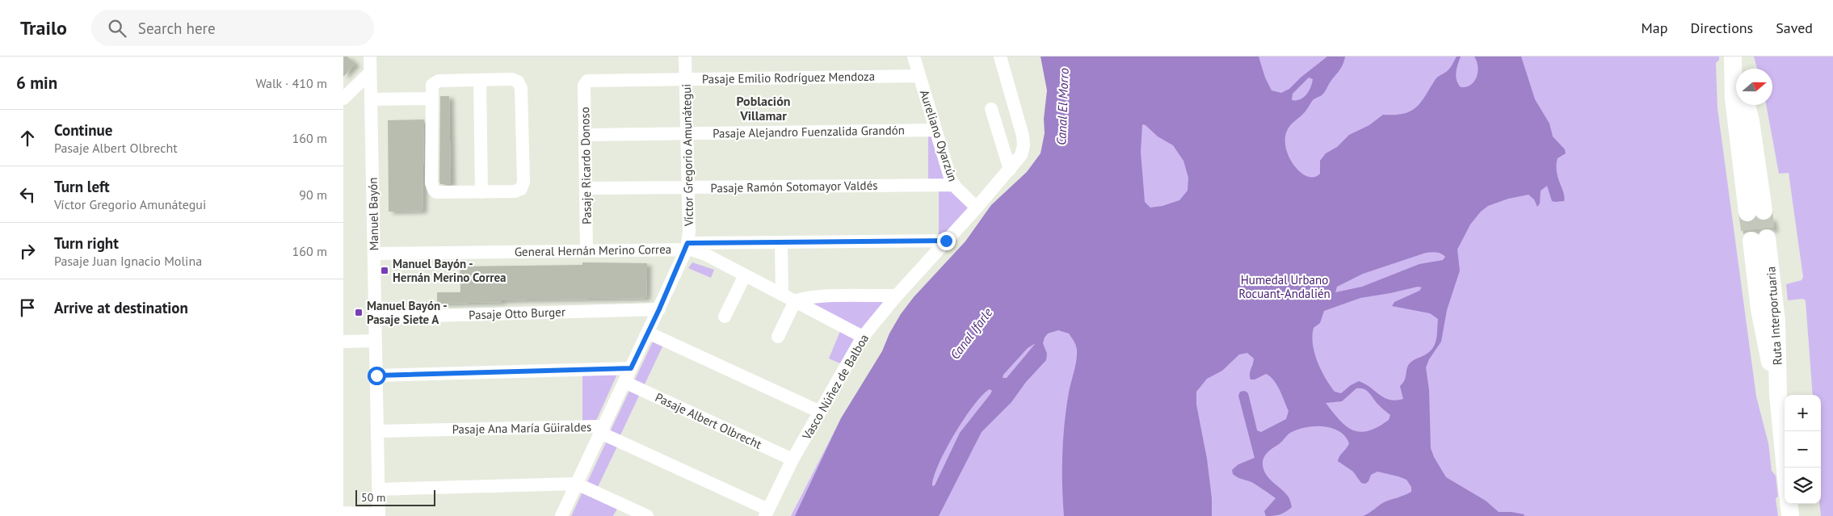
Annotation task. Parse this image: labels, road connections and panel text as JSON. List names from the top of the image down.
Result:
{
  "streets": {
    "highway": ["Ruta Interportuaria"],
    "street": [
      "Pasaje Emilio Rodríguez Mendoza",
      "Pasaje Alejandro Fuenzalida Grandón",
      "Aureliano Oyarzún",
      "Víctor Gregorio Amunátegui",
      "Pasaje Ricardo Donoso",
      "Pasaje Ramón Sotomayor Valdés",
      "Manuel Bayón",
      "General Hernán Merino Correa",
      "Pasaje Otto Burger",
      "Vasco Núñez de Balboa",
      "Pasaje Albert Olbrecht",
      "Pasaje Ana María Güiraldes"
    ]
  },
  "crossings": [
    ["Pasaje Emilio Rodríguez Mendoza", "Aureliano Oyarzún"],
    ["Pasaje Emilio Rodríguez Mendoza", "Víctor Gregorio Amunátegui"],
    ["Pasaje Emilio Rodríguez Mendoza", "Pasaje Ricardo Donoso"],
    ["Pasaje Alejandro Fuenzalida Grandón", "Aureliano Oyarzún"],
    ["Pasaje Alejandro Fuenzalida Grandón", "Víctor Gregorio Amunátegui"],
    ["Pasaje Alejandro Fuenzalida Grandón", "Pasaje Ricardo Donoso"],
    ["Aureliano Oyarzún", "Pasaje Ramón Sotomayor Valdés"],
    ["Aureliano Oyarzún", "Vasco Núñez de Balboa"],
    ["Víctor Gregorio Amunátegui", "Pasaje Ramón Sotomayor Valdés"],
    ["Víctor Gregorio Amunátegui", "General Hernán Merino Correa"],
    ["Víctor Gregorio Amunátegui", "Pasaje Otto Burger"],
    ["Víctor Gregorio Amunátegui", "Pasaje Albert Olbrecht"],
    ["Víctor Gregorio Amunátegui", "Pasaje Ana María Güiraldes"],
    ["Pasaje Ricardo Donoso", "Pasaje Ramón Sotomayor Valdés"],
    ["Pasaje Ricardo Donoso", "General Hernán Merino Correa"],
    ["Manuel Bayón", "General Hernán Merino Correa"],
    ["Manuel Bayón", "Pasaje Otto Burger"],
    ["Manuel Bayón", "Pasaje Ana María Güiraldes"],
    ["General Hernán Merino Correa", "Vasco Núñez de Balboa"],
    ["Vasco Núñez de Balboa", "Pasaje Albert Olbrecht"],
    ["Vasco Núñez de Balboa", "Pasaje Ana María Güiraldes"]
  ],
  "districts": ["Población Villamar"],
  "water": ["Canal El Morro", "Canal Ifarle"],
  "parks": ["Humedal Urbano Rocuant-Andalién"],
  "places": {
    "transit": ["Manuel Bayón - Hernán Merino Correa", "Manuel Bayón - Pasaje Siete A"]
  },
  "scale_bar": "50 m",
  "north": "right",
  "page": {
    "header": "Trailo",
    "search": "Search here",
    "nav": ["Map", "Directions", "Saved"],
    "heading": ["6 min", "Walk · 410 m"],
    "list": [
      ["Continue", "Pasaje Albert Olbrecht", "160 m"],
      ["Turn left", "Víctor Gregorio Amunátegui", "90 m"],
      ["Turn right", "Pasaje Juan Ignacio Molina", "160 m"],
      "Arrive at destination"
    ],
    "map_buttons": ["+", "−"],
    "scale": "50 m"
  }
}
